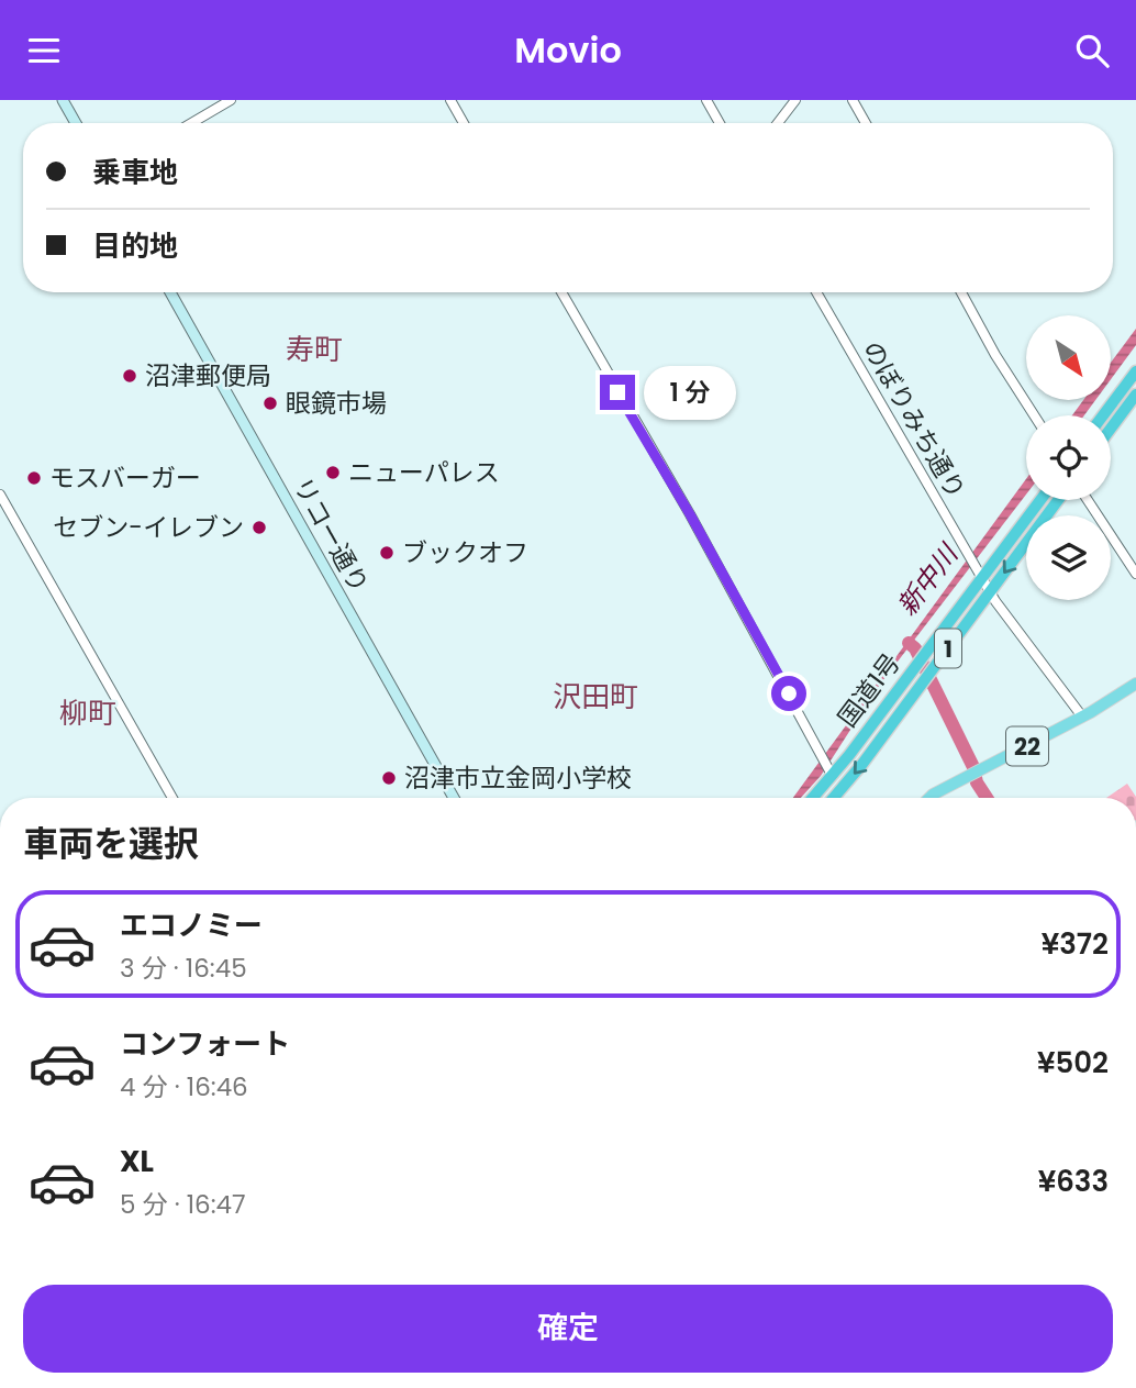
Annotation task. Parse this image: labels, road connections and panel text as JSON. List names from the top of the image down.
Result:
{
  "streets": {
    "highway": ["1", "国道1号"],
    "main road": ["リコー通り", "22"],
    "street": ["のぼりみち通り"]
  },
  "crossings": [
    ["のぼりみち通り", "国道1号"],
    ["のぼりみち通り", "22"]
  ],
  "districts": ["寿町", "沢田町", "柳町"],
  "water": ["新中川"],
  "places": [
    "沼津郵便局",
    "眼鏡市場",
    "ニューパレス",
    "モスバーガー",
    "セブン-イレブン",
    "ブックオフ",
    "沼津市立金岡小学校"
  ],
  "north": "bottom right",
  "page": {
    "header": "Movio",
    "banner": ["乗車地", "目的地"],
    "bubble": "1 分",
    "heading": "車両を選択",
    "list": [
      {
        "name": "エコノミー",
        "note": "3 分 · 16:45",
        "value": "¥372"
      },
      {
        "name": "コンフォート",
        "note": "4 分 · 16:46",
        "value": "¥502"
      },
      {
        "name": "XL",
        "note": "5 分 · 16:47",
        "value": "¥633"
      }
    ],
    "buttons": "確定"
  }
}
